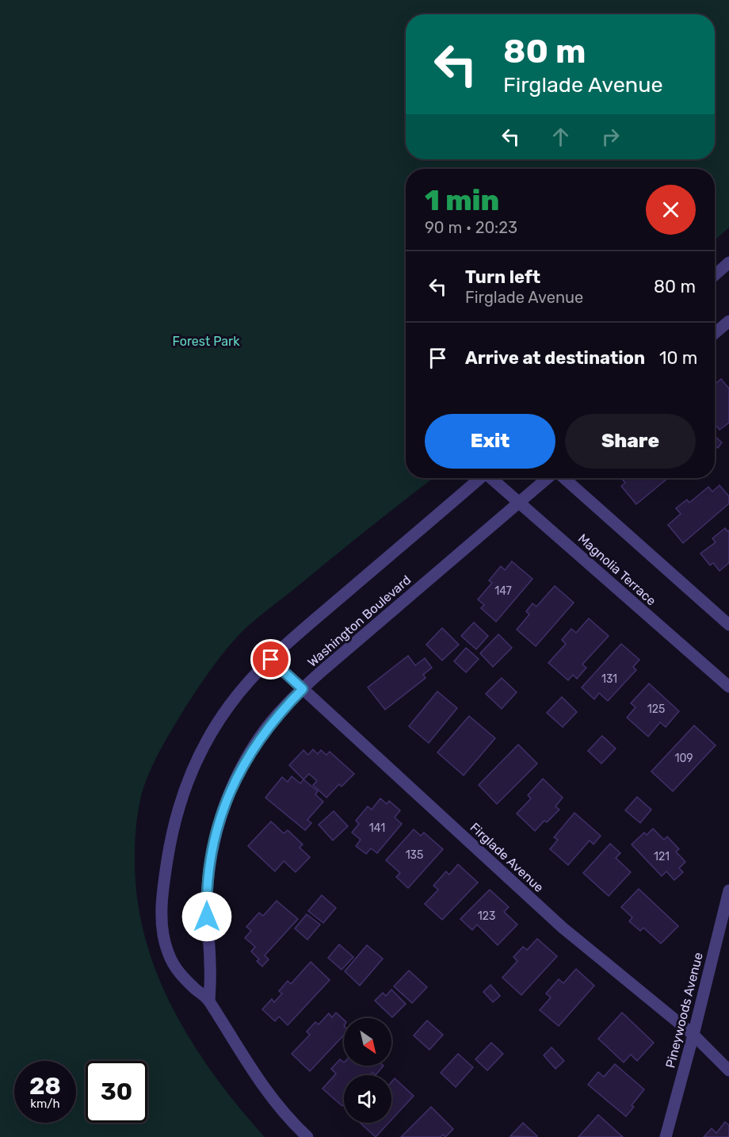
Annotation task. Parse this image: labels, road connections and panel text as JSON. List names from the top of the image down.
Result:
{
  "streets": {
    "street": [
      "Magnolia Terrace",
      "Washington Boulevard",
      "Firglade Avenue",
      "Pineywoods Avenue"
    ]
  },
  "crossings": [
    ["Magnolia Terrace", "Washington Boulevard"],
    ["Washington Boulevard", "Firglade Avenue"],
    ["Firglade Avenue", "Pineywoods Avenue"]
  ],
  "parks": ["Forest Park"],
  "house_numbers": [
    "147",
    "131",
    "125",
    "109",
    "141",
    "135",
    "121",
    "123"
  ],
  "north": "bottom right",
  "page": {
    "turn": ["80 m", "Firglade Avenue"],
    "heading": ["1 min", "90 m · 20:23"],
    "list": [
      {
        "name": "Turn left",
        "note": "Firglade Avenue",
        "value": "80 m"
      },
      {
        "name": "Arrive at destination",
        "value": "10 m"
      }
    ],
    "buttons": ["Exit", "Share"],
    "speed": "28 km/h",
    "limit": "30"
  }
}
